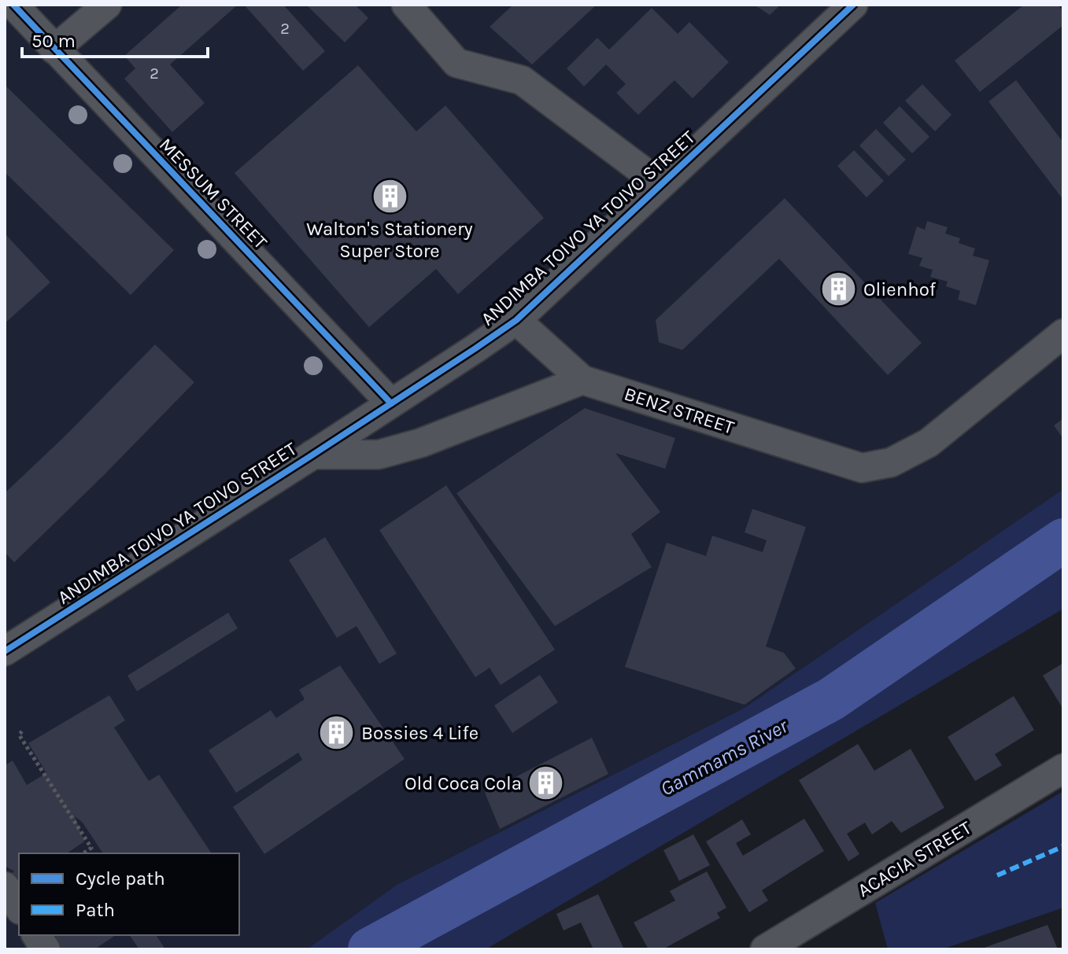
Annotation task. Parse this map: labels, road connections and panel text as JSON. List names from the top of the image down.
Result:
{
  "streets": {
    "street": [
      "MESSUM STREET",
      "ANDIMBA TOIVO YA TOIVO STREET",
      "BENZ STREET",
      "ACACIA STREET"
    ]
  },
  "crossings": [
    ["MESSUM STREET", "ANDIMBA TOIVO YA TOIVO STREET"],
    ["ANDIMBA TOIVO YA TOIVO STREET", "BENZ STREET"]
  ],
  "water": ["Gammams River"],
  "places": {
    "building": [
      "Walton's Stationery Super Store",
      "Olienhof",
      "Bossies 4 Life",
      "Old Coca Cola"
    ]
  },
  "house_numbers": ["2", "2"],
  "legend": ["Cycle path", "Path"],
  "scale_bar": "50 m"
}
